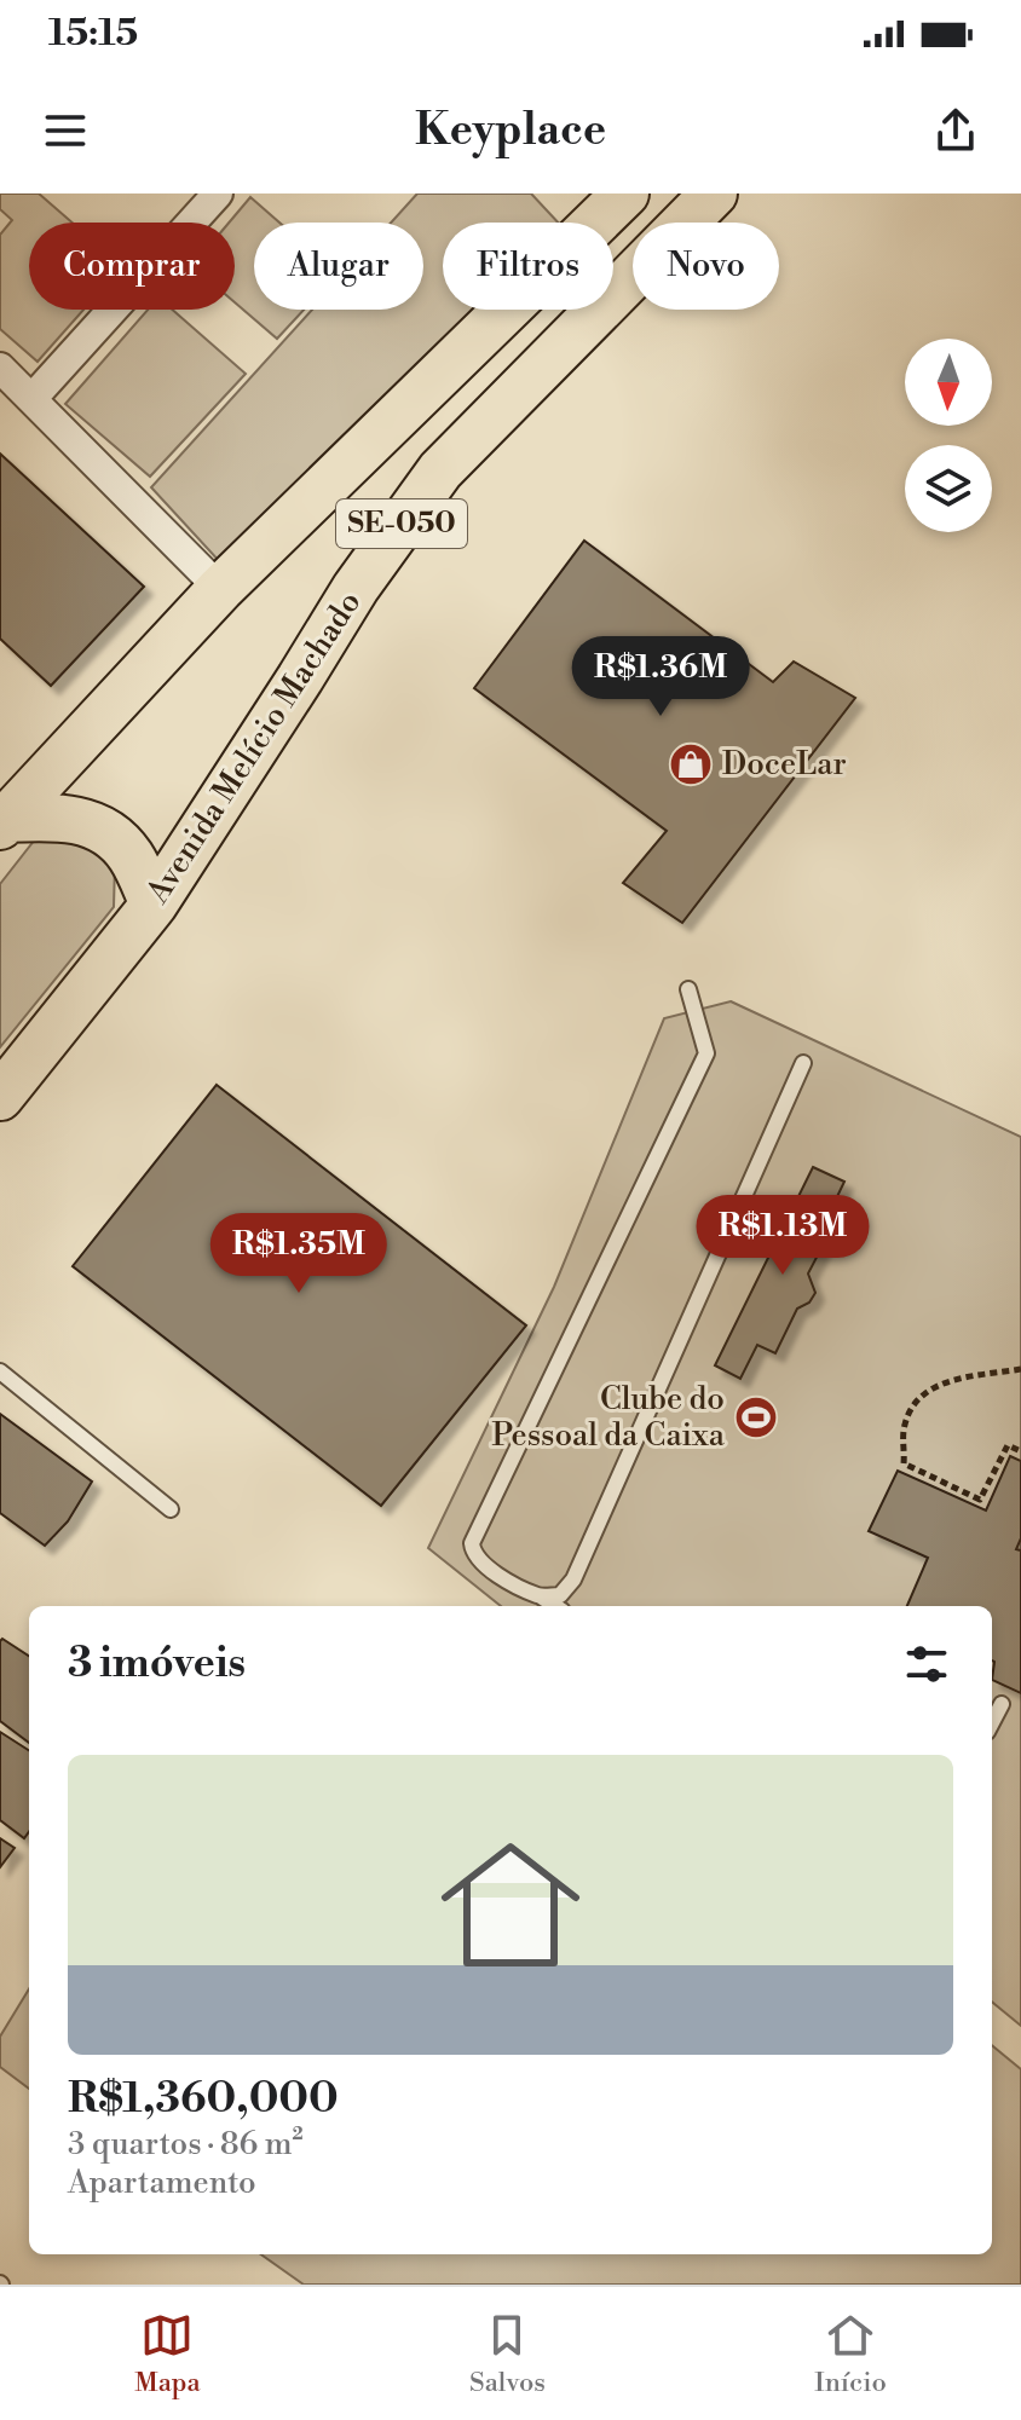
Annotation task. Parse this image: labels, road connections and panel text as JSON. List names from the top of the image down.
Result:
{
  "streets": {
    "main road": ["SE-050", "Avenida Melício Machado"]
  },
  "places": {
    "shop": ["DoceLar"],
    "sports": ["Clube do Pessoal da Caixa"]
  },
  "north": "bottom",
  "page": {
    "status": "15:15",
    "header": "Keyplace",
    "chip": [
      "Comprar",
      "Alugar",
      "Filtros",
      "Novo"
    ],
    "price": ["R$1.36M", "R$1.13M", "R$1.35M"],
    "heading": "3 imóveis",
    "list": [
      {
        "name": "R$1,360,000",
        "note": "3 quartos · 86 m² · Apartamento"
      }
    ],
    "tabs": ["Mapa", "Salvos", "Início"]
  }
}
